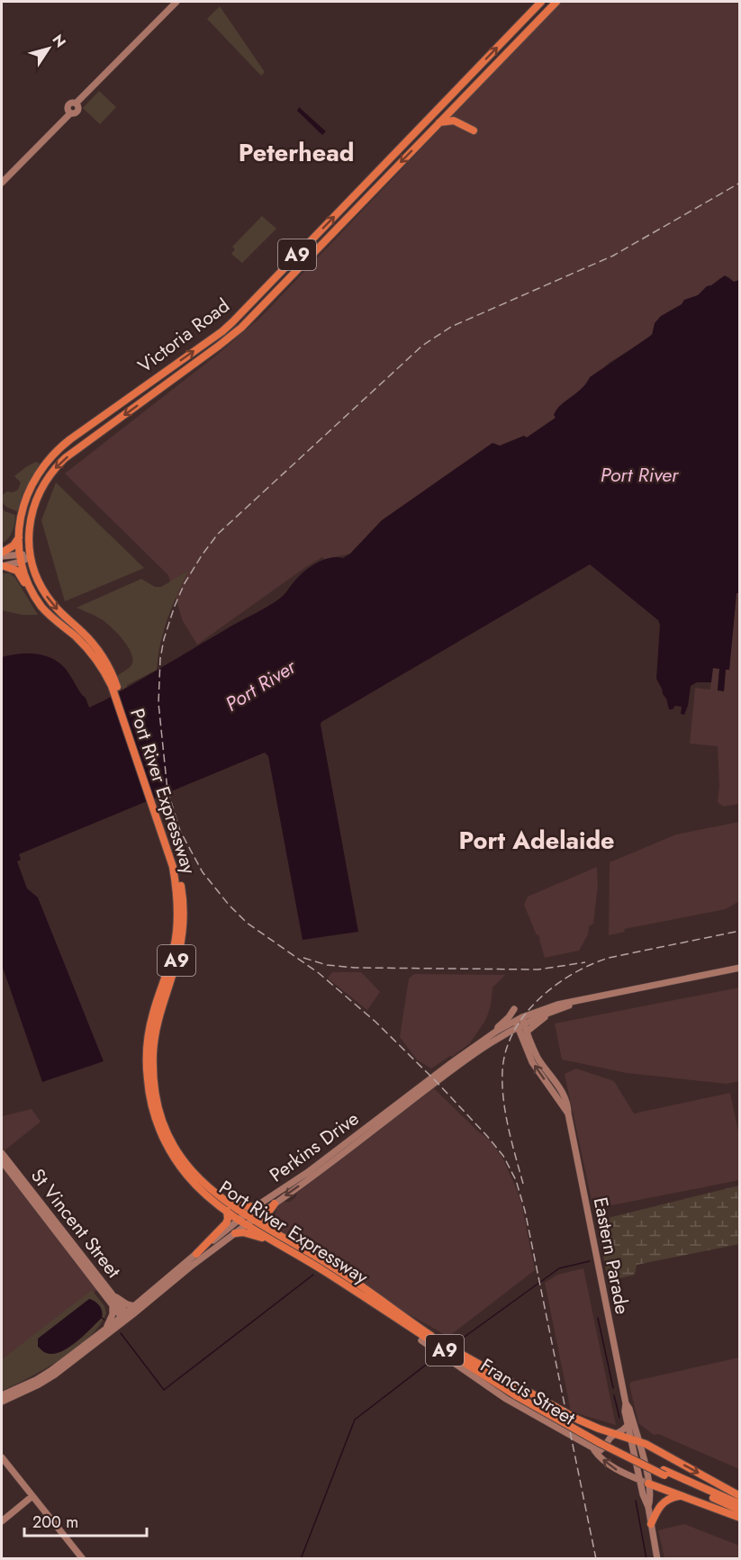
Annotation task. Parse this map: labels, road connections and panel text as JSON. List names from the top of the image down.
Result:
{
  "streets": {
    "highway": ["A9", "Victoria Road", "Port River Expressway"],
    "main road": [
      "Perkins Drive",
      "St Vincent Street",
      "Eastern Parade",
      "Francis Street"
    ]
  },
  "crossings": [
    ["A9", "Victoria Road"],
    ["Victoria Road", "Port River Expressway"],
    ["Port River Expressway", "Perkins Drive"],
    ["Perkins Drive", "St Vincent Street"],
    ["Perkins Drive", "Eastern Parade"]
  ],
  "districts": ["Peterhead", "Port Adelaide"],
  "water": ["Port River"],
  "scale_bar": "200 m",
  "north": "top right"
}
